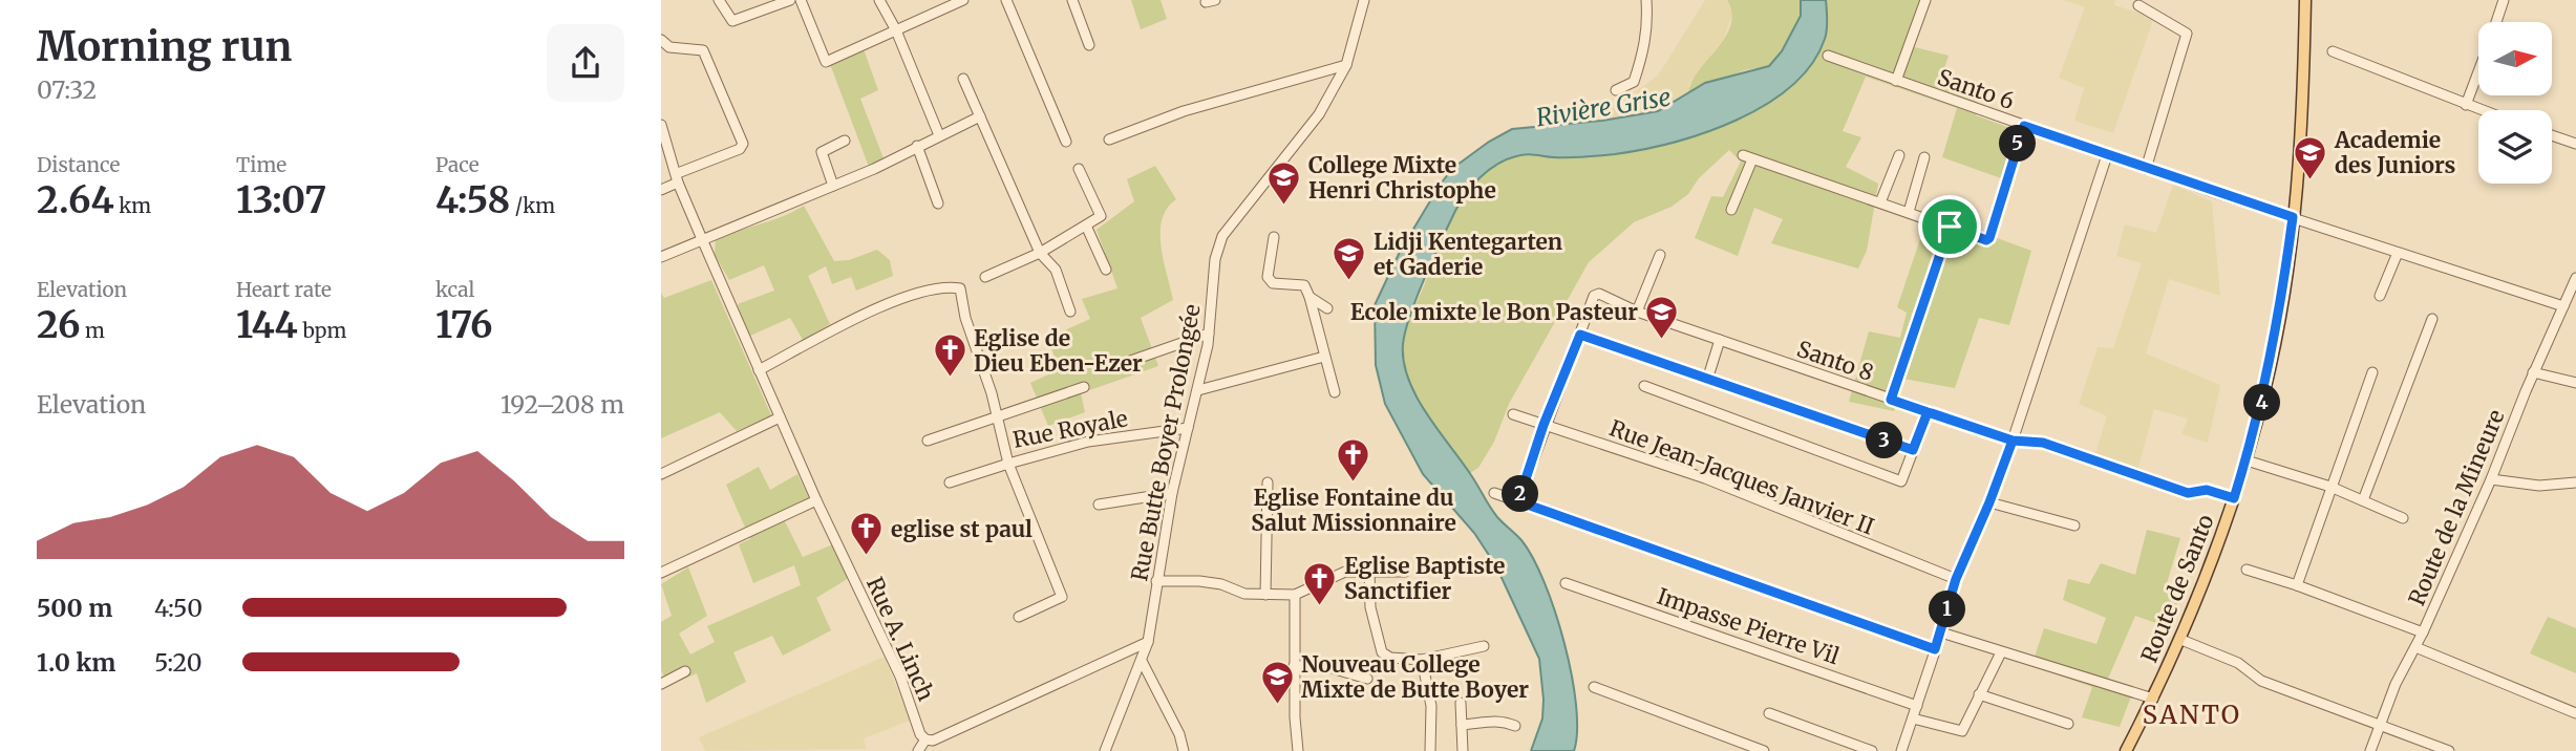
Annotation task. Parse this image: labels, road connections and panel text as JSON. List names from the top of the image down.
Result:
{
  "streets": {
    "main road": ["Route de Santo"],
    "street": [
      "Santo 6",
      "Santo 8",
      "Rue Royale",
      "Rue Butte Boyer Prolongée",
      "Rue Jean-Jacques Janvier II",
      "Route de la Mineure",
      "Impasse Pierre Vil",
      "Rue A. Linch"
    ]
  },
  "crossings": [
    ["Santo 6", "Route de la Mineure"],
    ["Santo 6", "Route de Santo"],
    ["Santo 8", "Route de Santo"],
    ["Rue Royale", "Rue Butte Boyer Prolongée"],
    ["Rue Royale", "Rue A. Linch"]
  ],
  "districts": ["SANTO"],
  "water": ["Rivière Grise"],
  "places": {
    "school or university": [
      "Academie des Juniors",
      "College Mixte Henri Christophe",
      "Lidji Kentegarten et Gaderie",
      "Ecole mixte le Bon Pasteur",
      "Nouveau College Mixte de Butte Boyer"
    ],
    "church": [
      "Eglise de Dieu Eben-Ezer",
      "Eglise Fontaine du Salut Missionnaire",
      "eglise st paul",
      "Eglise Baptiste Sanctifier"
    ]
  },
  "north": "right",
  "page": {
    "heading": ["Morning run", "07:32"],
    "stats": [
      ["Distance", "2.64 km"],
      ["Time", "13:07"],
      ["Pace", "4:58 /km"],
      ["Elevation", "26 m"],
      ["Heart rate", "144 bpm"],
      ["kcal", "176"]
    ],
    "pins": [
      "5",
      "4",
      "3",
      "2",
      "1"
    ],
    "chart": ["Elevation", "192–208 m"],
    "list": [
      {
        "name": "500 m",
        "note": "4:50"
      },
      {
        "name": "1.0 km",
        "note": "5:20"
      }
    ]
  }
}
